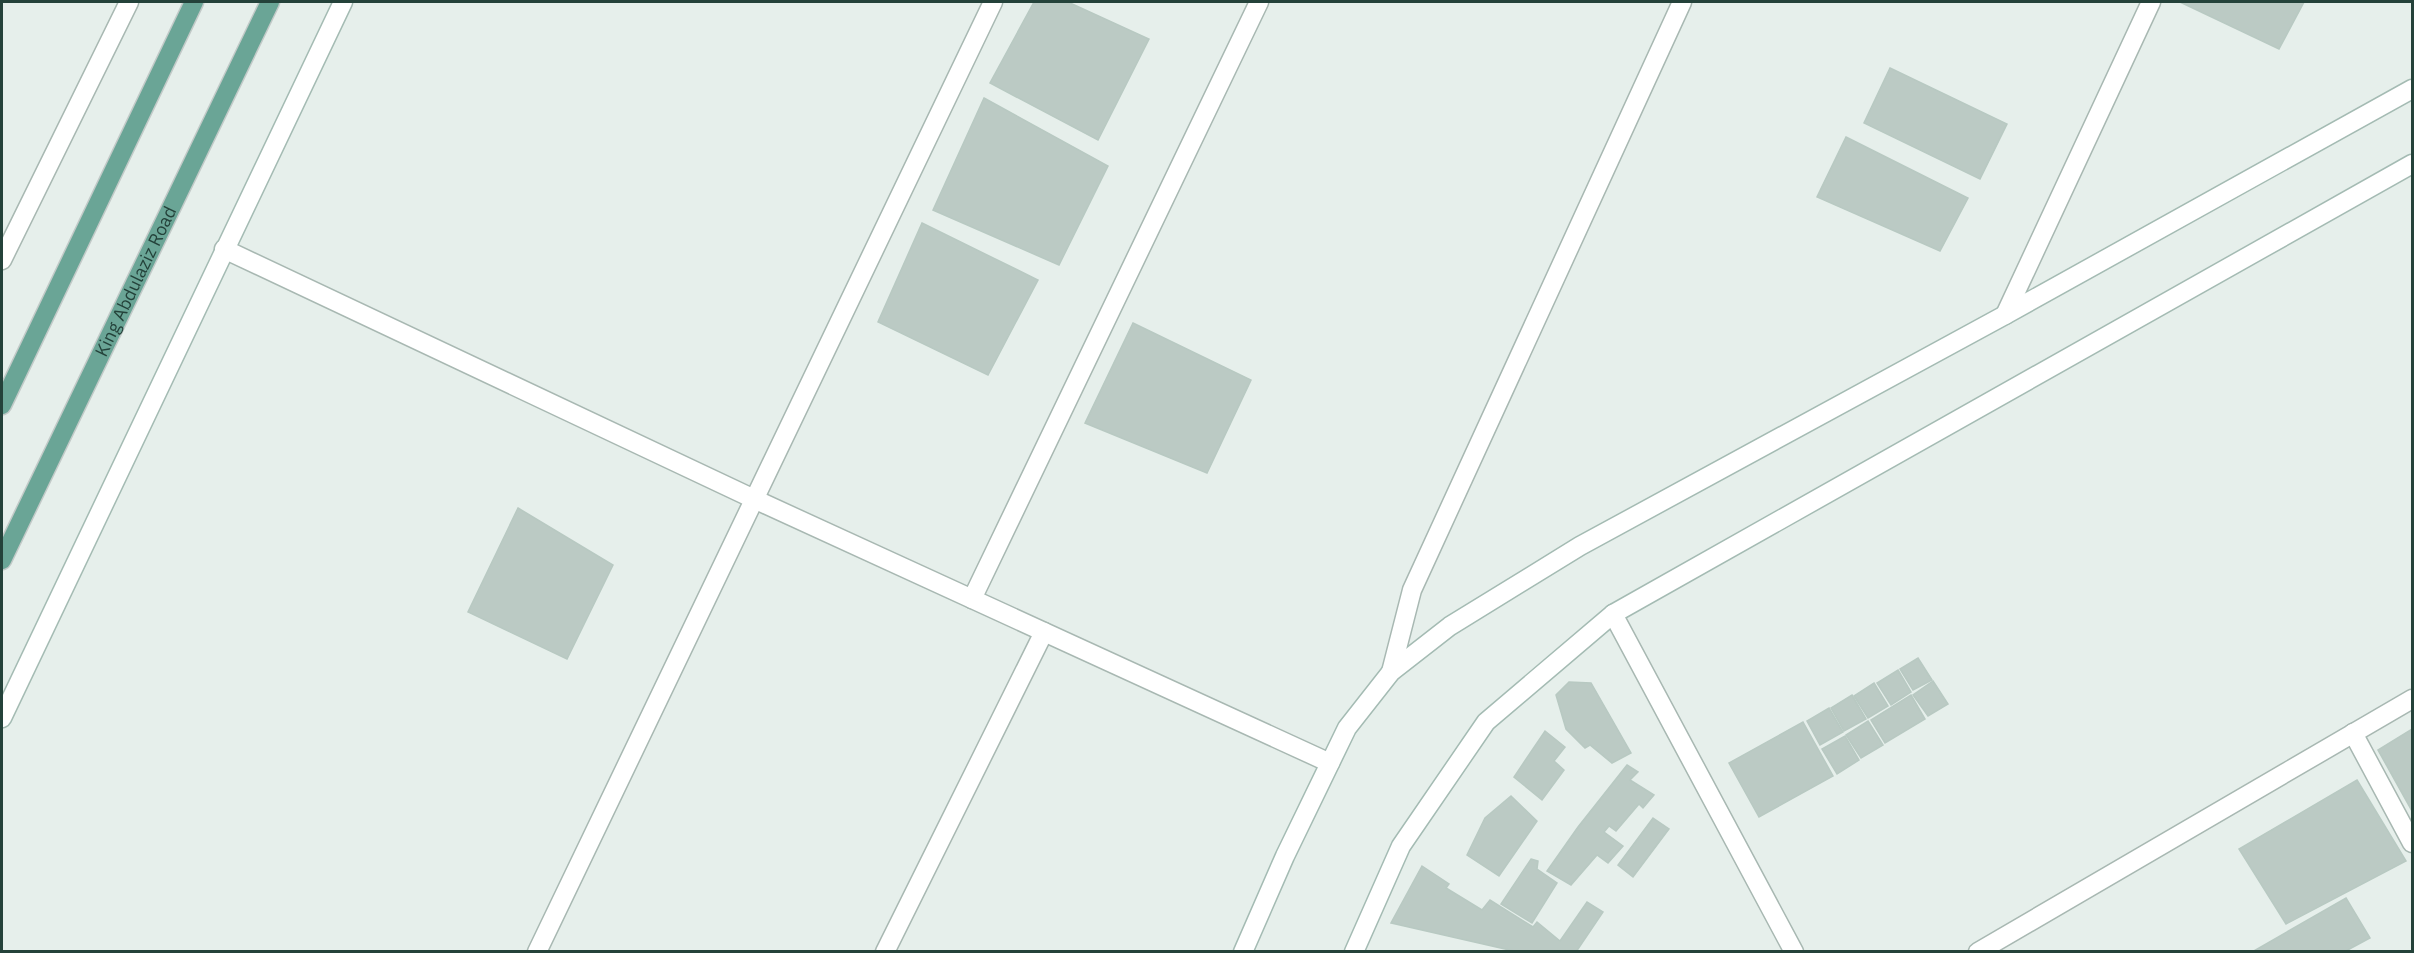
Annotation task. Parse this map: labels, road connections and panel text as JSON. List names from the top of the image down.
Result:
{
  "streets": {
    "main road": ["King Abdulaziz Road"]
  }
}
